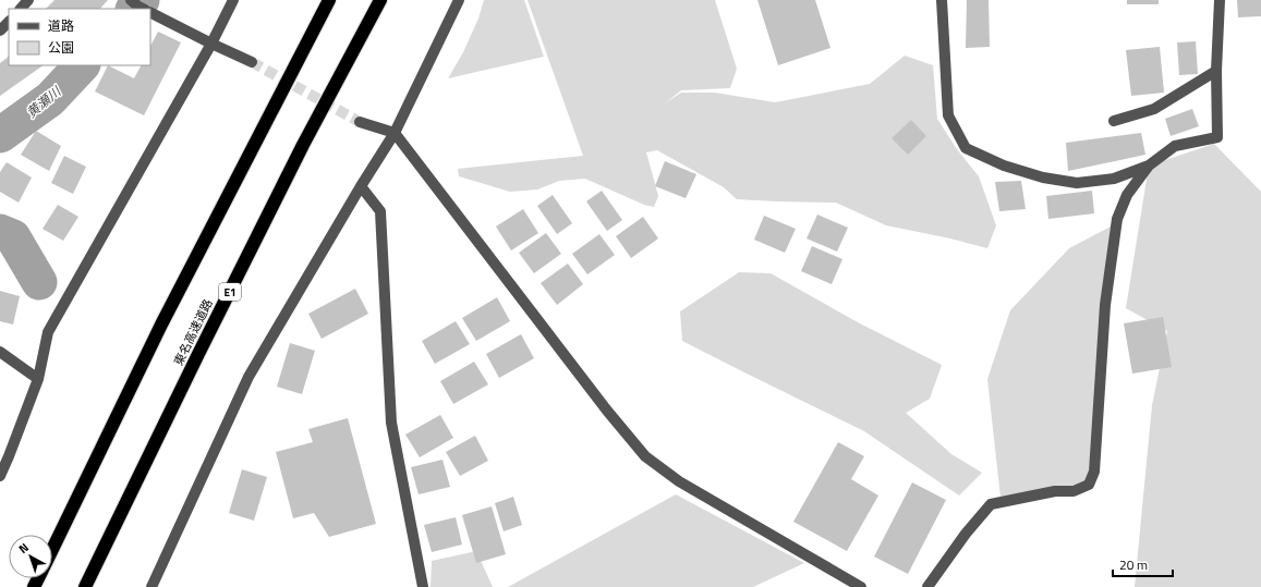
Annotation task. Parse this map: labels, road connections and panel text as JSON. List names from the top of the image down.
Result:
{
  "streets": {
    "highway": ["E1", "東名高速道路"]
  },
  "water": ["黄瀬川"],
  "legend": ["道路", "公園"],
  "scale_bar": "20 m",
  "north": "top left"
}
